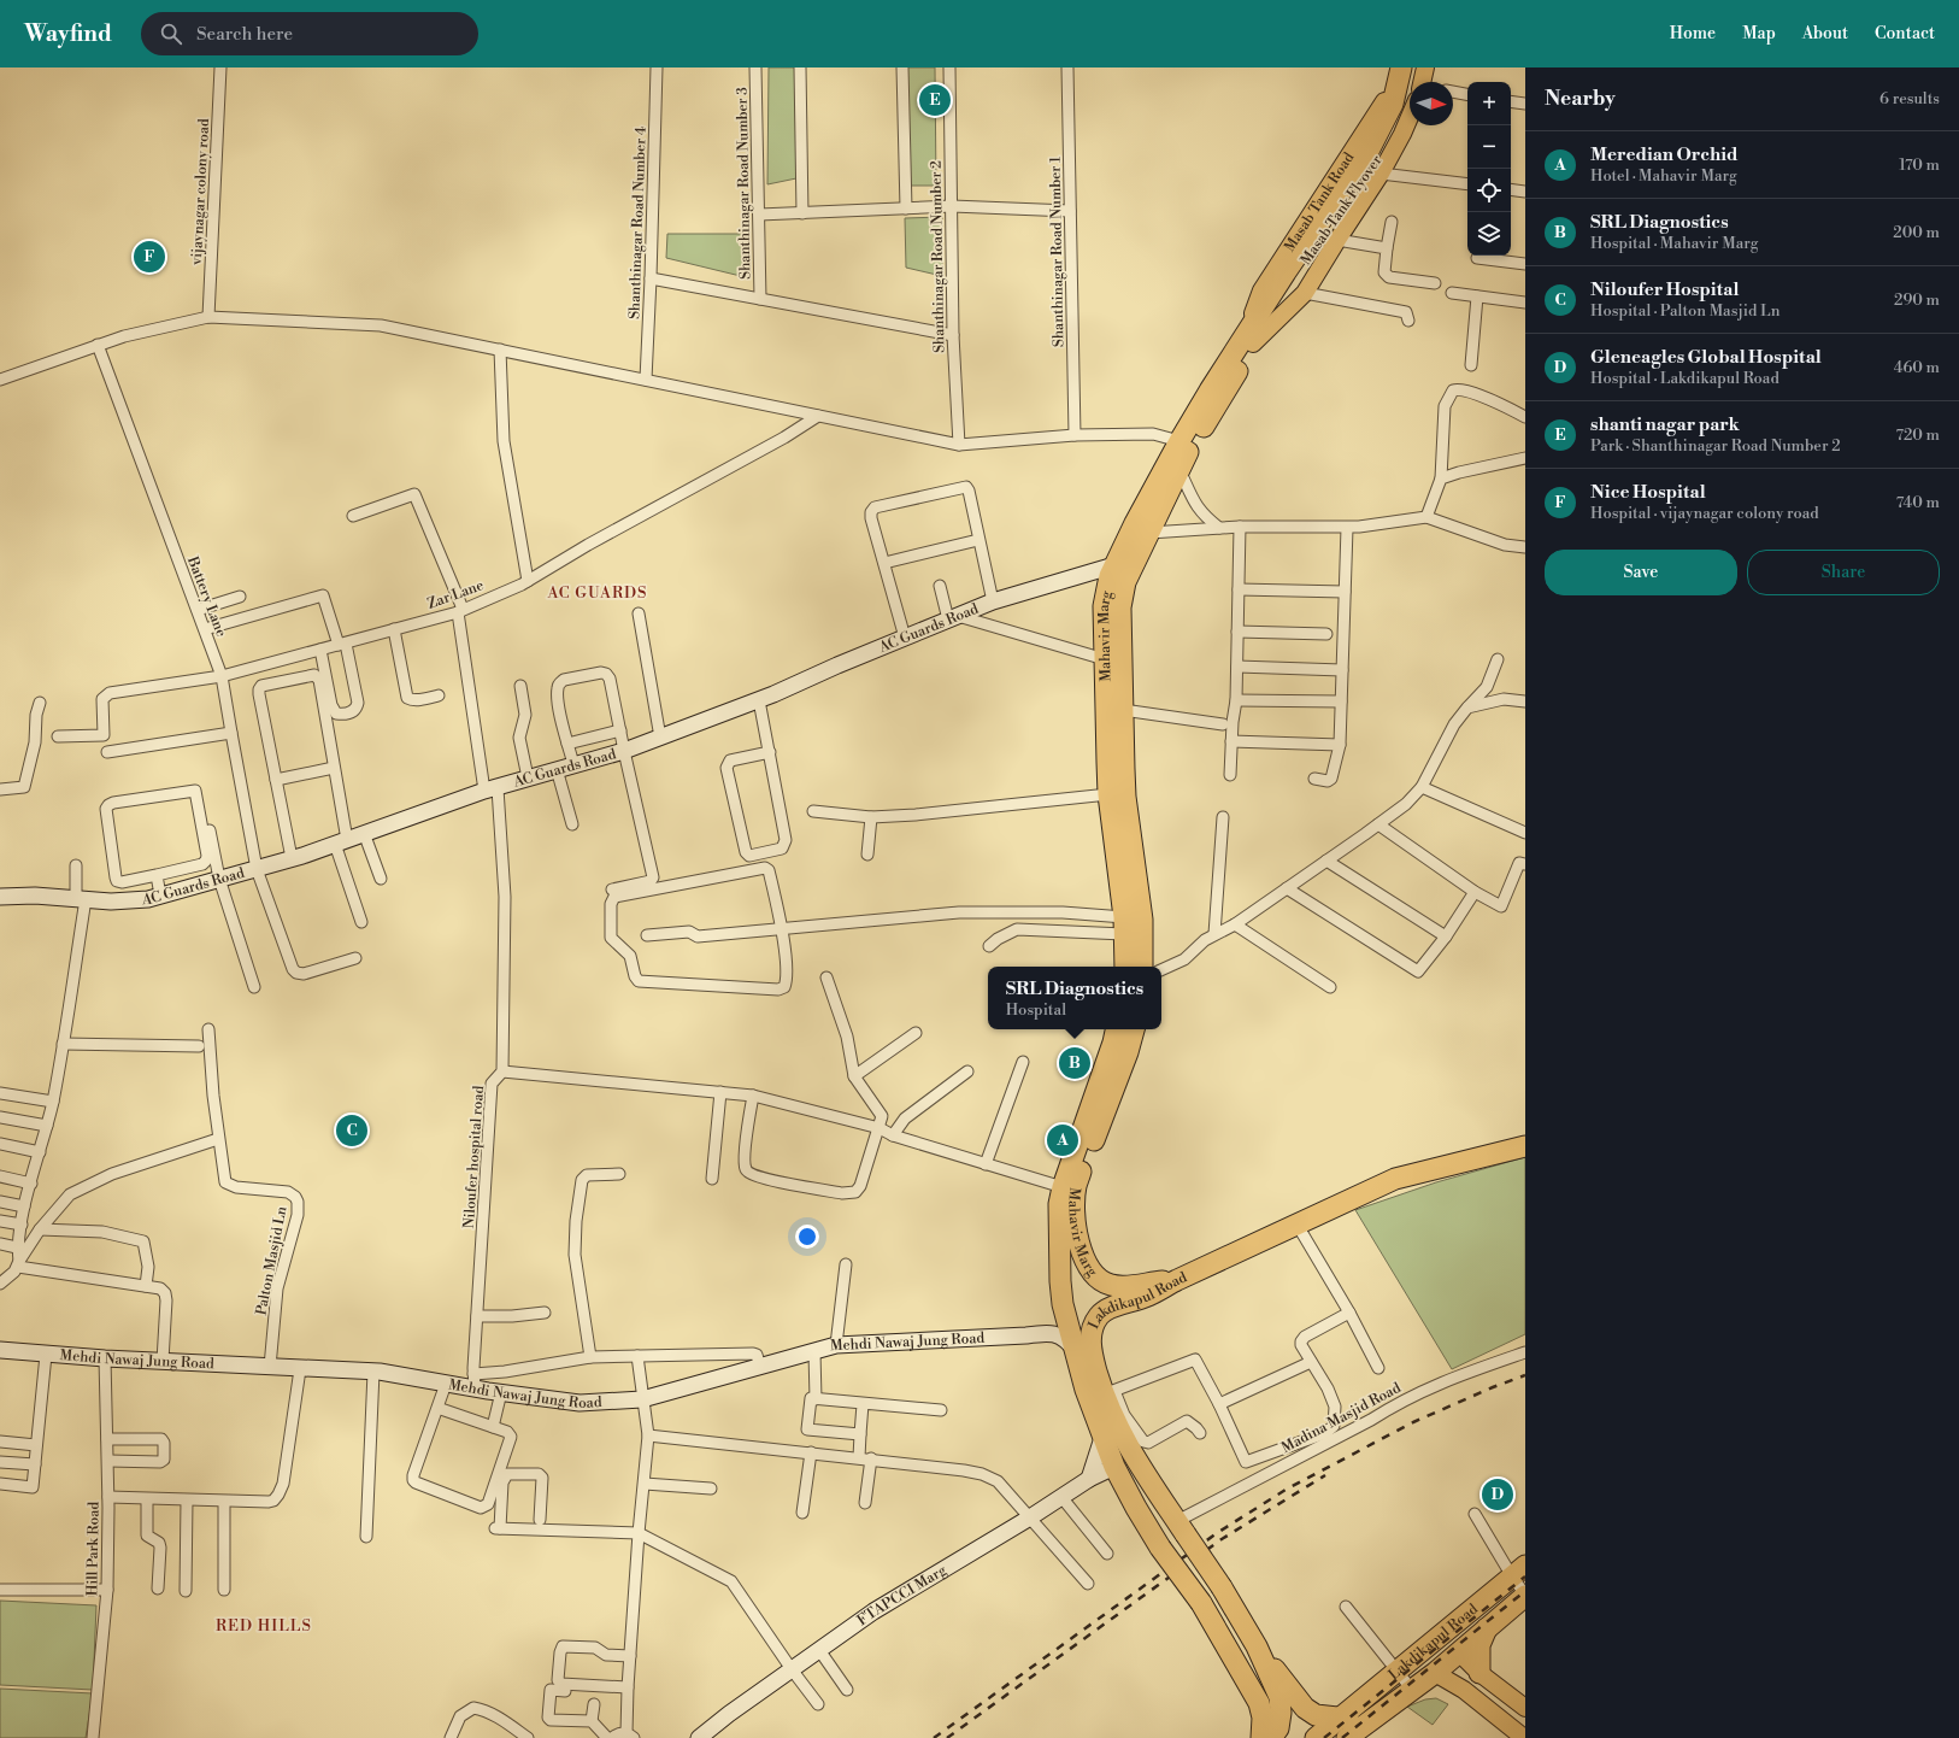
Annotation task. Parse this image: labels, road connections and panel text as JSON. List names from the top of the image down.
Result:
{
  "streets": {
    "highway": ["Masab Tank Flyover", "Mahavir Marg", "Lakdikapul Road"],
    "main road": ["Masab Tank Road"],
    "street": [
      "Shanthinagar Road Number 3",
      "vijaynagar colony road",
      "Shanthinagar Road Number 4",
      "Shanthinagar Road Number 1",
      "Shanthinagar Road Number 2",
      "Zar Lane",
      "Battery Lane",
      "AC Guards Road",
      "Niloufer hospital road",
      "Palton Masjid Ln",
      "Mehdi Nawaj Jung Road",
      "Madina Masjid Road",
      "Hill Park Road",
      "FTAPCCI Marg"
    ]
  },
  "crossings": [
    ["Masab Tank Road", "Masab Tank Flyover"],
    ["Masab Tank Road", "Mahavir Marg"],
    ["Masab Tank Flyover", "Mahavir Marg"],
    ["Zar Lane", "Battery Lane"],
    ["Zar Lane", "Niloufer hospital road"],
    ["Battery Lane", "AC Guards Road"],
    ["AC Guards Road", "Mahavir Marg"],
    ["AC Guards Road", "Niloufer hospital road"],
    ["Mahavir Marg", "Lakdikapul Road"],
    ["Niloufer hospital road", "Mehdi Nawaj Jung Road"],
    ["Palton Masjid Ln", "Mehdi Nawaj Jung Road"],
    ["Lakdikapul Road", "Madina Masjid Road"],
    ["Lakdikapul Road", "FTAPCCI Marg"],
    ["Mehdi Nawaj Jung Road", "Hill Park Road"]
  ],
  "districts": ["AC GUARDS", "RED HILLS"],
  "north": "right",
  "page": {
    "header": "Wayfind",
    "search": "Search here",
    "nav": [
      "Home",
      "Map",
      "About",
      "Contact"
    ],
    "heading": ["Nearby", "6 results"],
    "map_buttons": ["+", "−"],
    "pins": [
      "E",
      "F",
      "B",
      "C",
      "A",
      "D"
    ],
    "list": [
      {
        "mark": "A",
        "name": "Meredian Orchid",
        "note": "Hotel · Mahavir Marg",
        "value": "170 m"
      },
      {
        "mark": "B",
        "name": "SRL Diagnostics",
        "note": "Hospital · Mahavir Marg",
        "value": "200 m"
      },
      {
        "mark": "C",
        "name": "Niloufer Hospital",
        "note": "Hospital · Palton Masjid Ln",
        "value": "290 m"
      },
      {
        "mark": "D",
        "name": "Gleneagles Global Hospital",
        "note": "Hospital · Lakdikapul Road",
        "value": "460 m"
      },
      {
        "mark": "E",
        "name": "shanti nagar park",
        "note": "Park · Shanthinagar Road Number 2",
        "value": "720 m"
      },
      {
        "mark": "F",
        "name": "Nice Hospital",
        "note": "Hospital · vijaynagar colony road",
        "value": "740 m"
      }
    ],
    "buttons": ["Save", "Share"],
    "popup": ["SRL Diagnostics", "Hospital"]
  }
}
